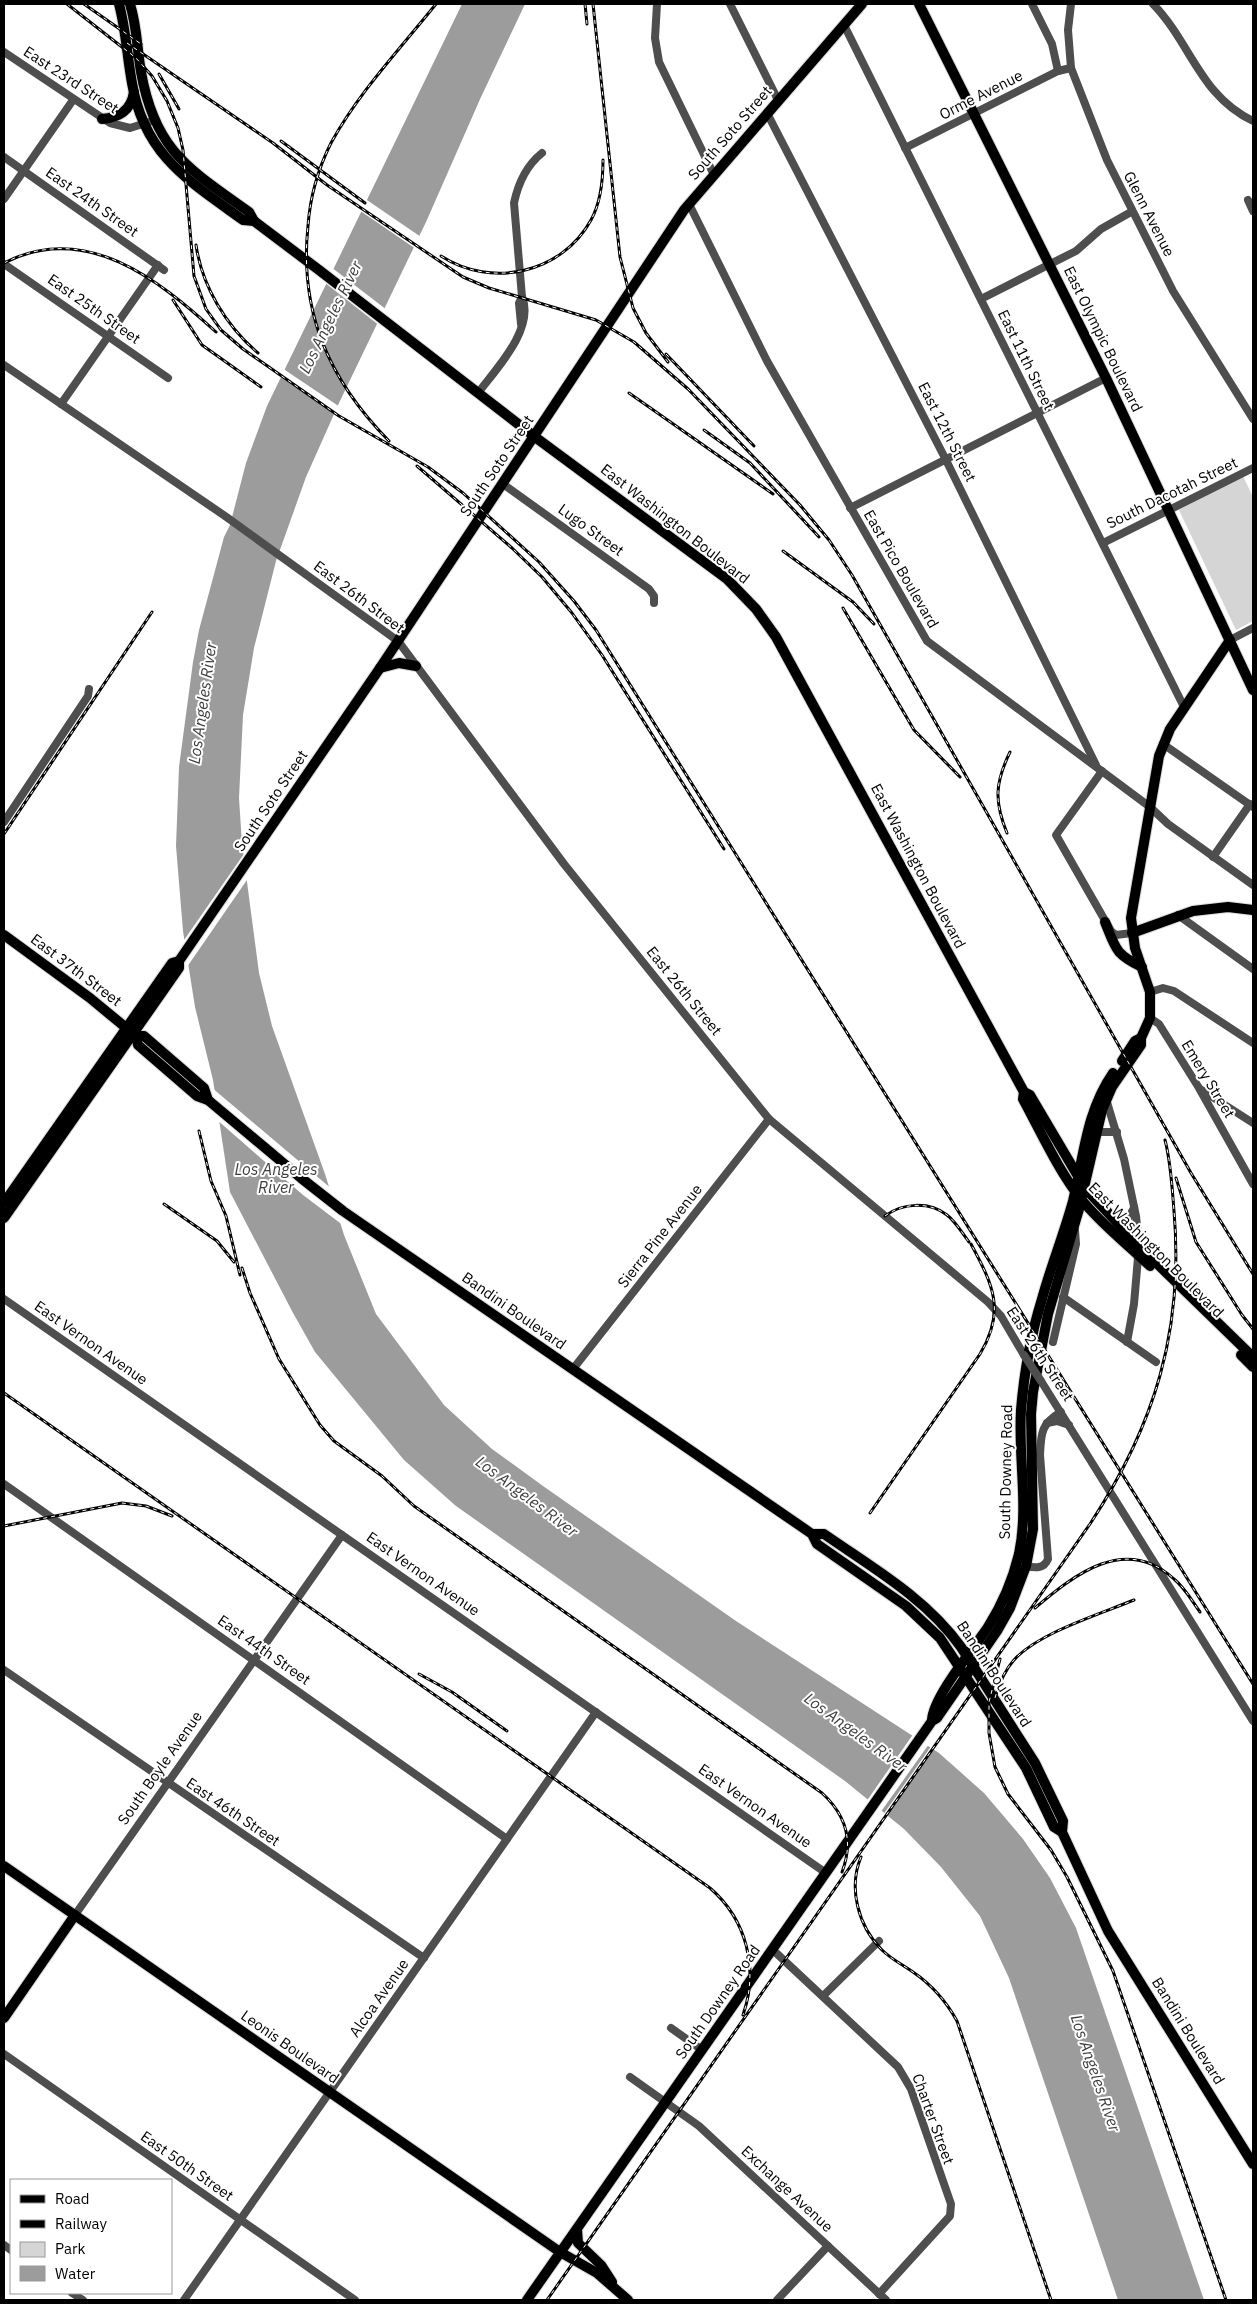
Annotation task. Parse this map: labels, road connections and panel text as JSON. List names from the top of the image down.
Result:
{
  "streets": {
    "main road": [
      "South Soto Street",
      "East Olympic Boulevard",
      "East Washington Boulevard",
      "East 37th Street",
      "Bandini Boulevard",
      "South Downey Road",
      "South Boyle Avenue",
      "Leonis Boulevard"
    ],
    "street": [
      "East 23rd Street",
      "Orme Avenue",
      "East 24th Street",
      "Glenn Avenue",
      "East 25th Street",
      "East 11th Street",
      "East 12th Street",
      "South Dacotah Street",
      "Lugo Street",
      "East Pico Boulevard",
      "East 26th Street",
      "Emery Street",
      "Sierra Pine Avenue",
      "East Vernon Avenue",
      "East 44th Street",
      "East 46th Street",
      "Alcoa Avenue",
      "Charter Street",
      "East 50th Street",
      "Exchange Avenue"
    ]
  },
  "crossings": [
    ["East 23rd Street", "East Washington Boulevard"],
    ["Orme Avenue", "Glenn Avenue"],
    ["Orme Avenue", "East Olympic Boulevard"],
    ["Orme Avenue", "East 11th Street"],
    ["South Soto Street", "East 11th Street"],
    ["South Soto Street", "East 12th Street"],
    ["South Soto Street", "East Washington Boulevard"],
    ["South Soto Street", "Lugo Street"],
    ["South Soto Street", "East Pico Boulevard"],
    ["South Soto Street", "East 26th Street"],
    ["South Soto Street", "East 37th Street"],
    ["South Soto Street", "Bandini Boulevard"],
    ["East 24th Street", "East 25th Street"],
    ["East Olympic Boulevard", "South Dacotah Street"],
    ["East 11th Street", "South Dacotah Street"],
    ["East 12th Street", "East Pico Boulevard"],
    ["East Washington Boulevard", "South Downey Road"],
    ["East 26th Street", "Sierra Pine Avenue"],
    ["East 37th Street", "Bandini Boulevard"],
    ["Sierra Pine Avenue", "Bandini Boulevard"],
    ["Bandini Boulevard", "South Downey Road"],
    ["East Vernon Avenue", "South Downey Road"],
    ["East Vernon Avenue", "South Boyle Avenue"],
    ["East Vernon Avenue", "Alcoa Avenue"],
    ["South Downey Road", "Leonis Boulevard"],
    ["South Downey Road", "Charter Street"],
    ["South Downey Road", "Exchange Avenue"],
    ["East 44th Street", "South Boyle Avenue"],
    ["East 44th Street", "Alcoa Avenue"],
    ["South Boyle Avenue", "East 46th Street"],
    ["South Boyle Avenue", "Leonis Boulevard"],
    ["East 46th Street", "Alcoa Avenue"],
    ["Alcoa Avenue", "Leonis Boulevard"],
    ["Alcoa Avenue", "East 50th Street"],
    ["Charter Street", "Exchange Avenue"]
  ],
  "water": ["Los Angeles River"],
  "legend": [
    "Road",
    "Railway",
    "Park",
    "Water"
  ]
}
